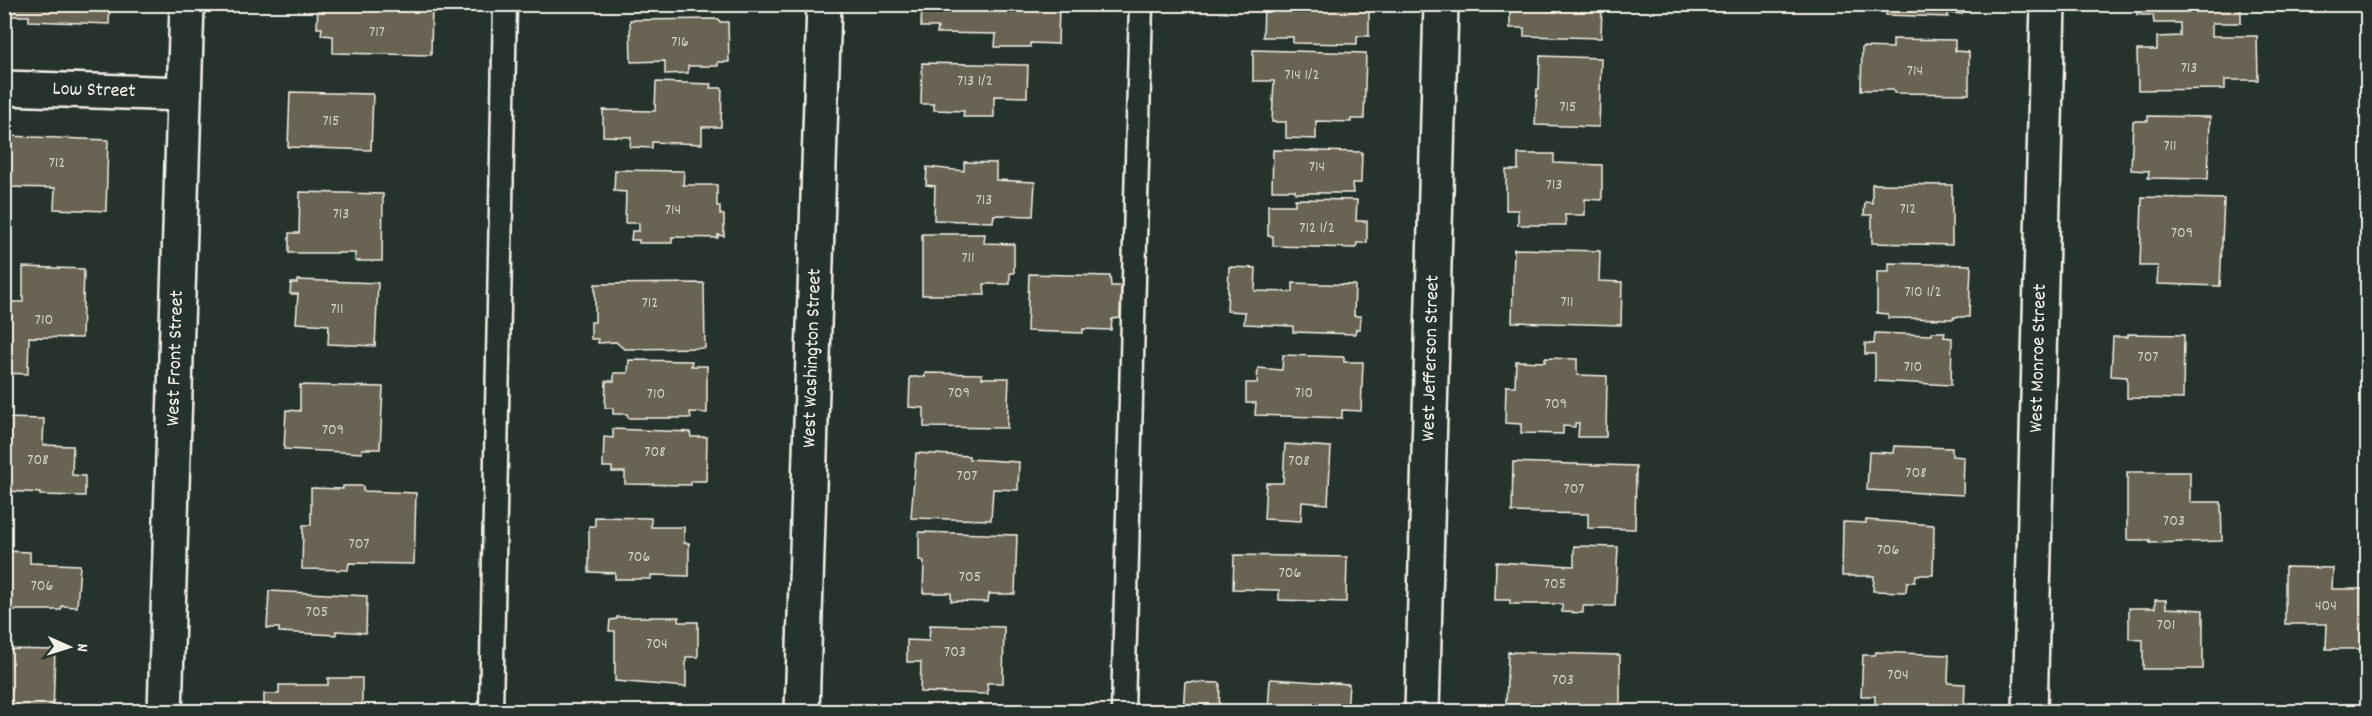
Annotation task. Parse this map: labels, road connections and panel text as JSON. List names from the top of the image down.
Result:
{
  "streets": {
    "street": [
      "Low Street",
      "West Front Street",
      "West Washington Street",
      "West Jefferson Street",
      "West Monroe Street"
    ]
  },
  "crossings": [
    ["Low Street", "West Front Street"]
  ],
  "house_numbers": [
    "717",
    "716",
    "713",
    "714",
    "714 1/2",
    "713 1/2",
    "715",
    "715",
    "711",
    "712",
    "714",
    "713",
    "713",
    "712",
    "714",
    "713",
    "712 1/2",
    "709",
    "711",
    "710 1/2",
    "711",
    "712",
    "711",
    "710",
    "707",
    "710",
    "709",
    "710",
    "710",
    "709",
    "709",
    "708",
    "708",
    "708",
    "708",
    "707",
    "707",
    "703",
    "707",
    "706",
    "706",
    "706",
    "705",
    "705",
    "706",
    "404",
    "705",
    "701",
    "704",
    "703",
    "704",
    "703"
  ],
  "north": "right"
}
